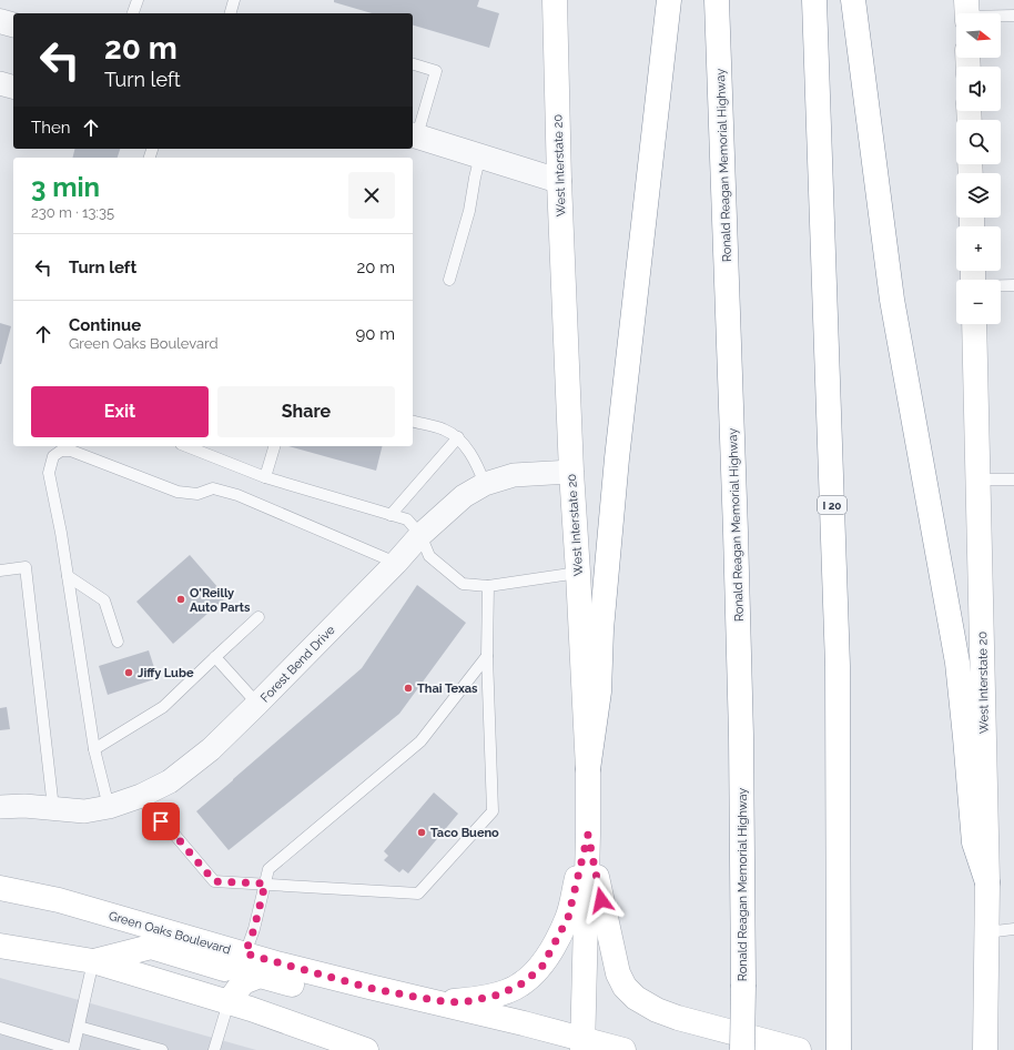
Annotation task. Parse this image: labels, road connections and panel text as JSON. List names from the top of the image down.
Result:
{
  "streets": {
    "main road": [
      "West Interstate 20",
      "Ronald Reagan Memorial Highway",
      "I 20",
      "Green Oaks Boulevard"
    ],
    "street": ["Forest Bend Drive"]
  },
  "crossings": [
    ["West Interstate 20", "Forest Bend Drive"],
    ["West Interstate 20", "Green Oaks Boulevard"]
  ],
  "places": [
    "O'Reilly Auto Parts",
    "Jiffy Lube",
    "Thai Texas",
    "Taco Bueno"
  ],
  "north": "right",
  "page": {
    "map_buttons": ["+", "−"],
    "turn": ["20 m", "Turn left"],
    "then": "Then",
    "heading": ["3 min", "230 m · 13:35"],
    "list": [
      {
        "name": "Turn left",
        "value": "20 m"
      },
      {
        "name": "Continue",
        "note": "Green Oaks Boulevard",
        "value": "90 m"
      }
    ],
    "buttons": ["Exit", "Share"]
  }
}
